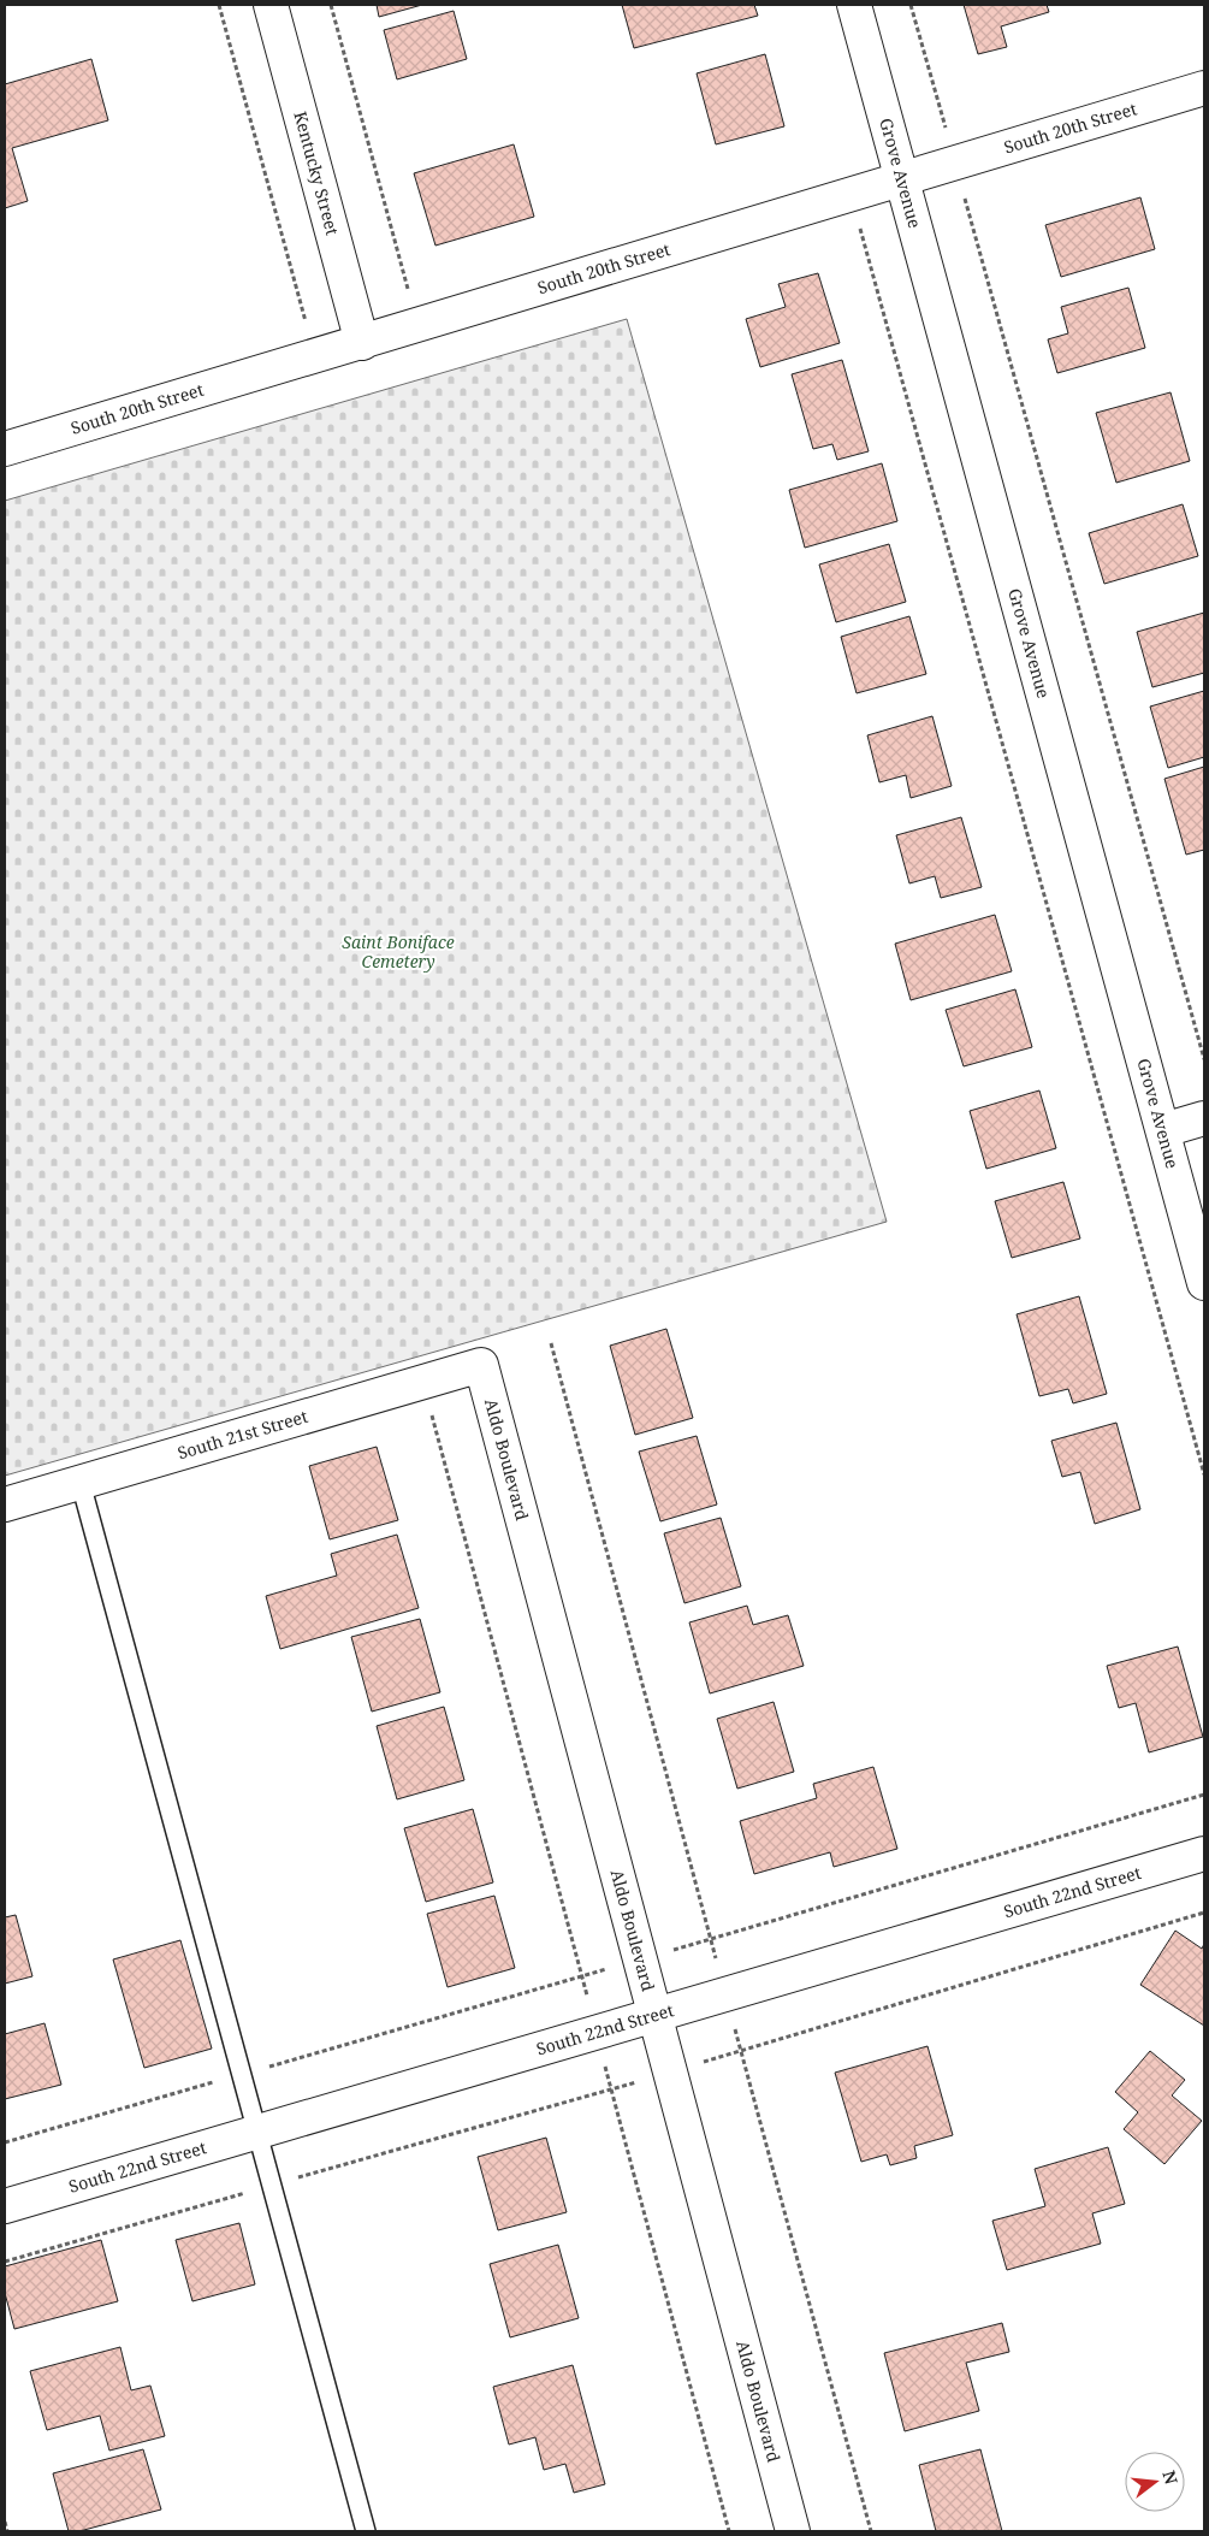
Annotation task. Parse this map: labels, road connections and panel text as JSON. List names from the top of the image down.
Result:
{
  "streets": {
    "street": [
      "South 20th Street",
      "Kentucky Street",
      "Grove Avenue",
      "South 21st Street",
      "Aldo Boulevard",
      "South 22nd Street"
    ]
  },
  "crossings": [
    ["South 20th Street", "Kentucky Street"],
    ["South 20th Street", "Grove Avenue"],
    ["South 21st Street", "Aldo Boulevard"],
    ["Aldo Boulevard", "South 22nd Street"]
  ],
  "parks": ["Saint Boniface Cemetery"],
  "north": "right"
}
